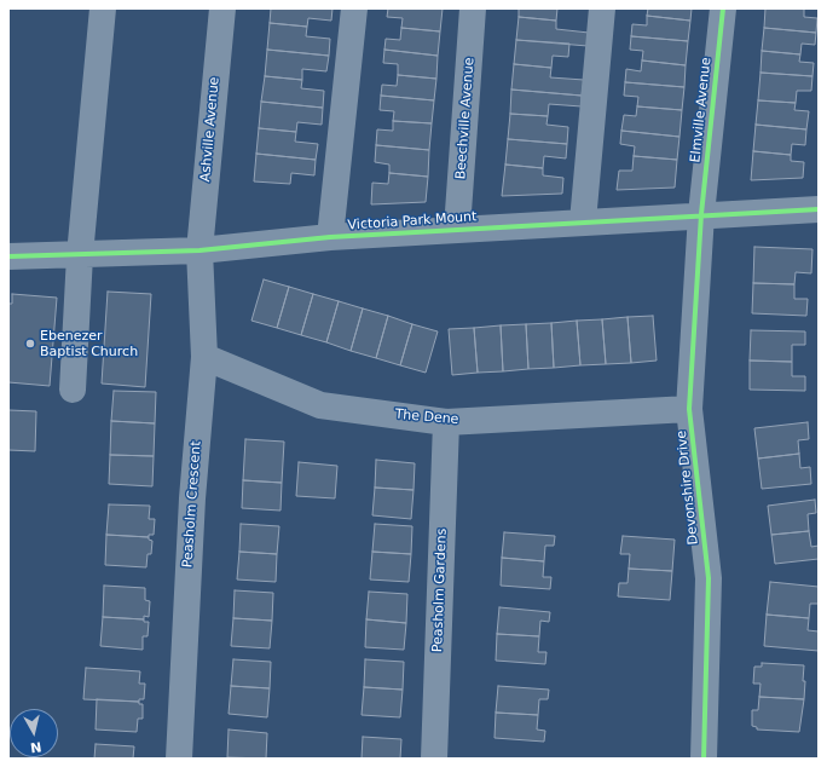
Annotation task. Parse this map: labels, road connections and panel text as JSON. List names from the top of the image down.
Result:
{
  "streets": {
    "street": [
      "Elmville Avenue",
      "Beechville Avenue",
      "Ashville Avenue",
      "Victoria Park Mount",
      "The Dene",
      "Devonshire Drive",
      "Peasholm Crescent",
      "Peasholm Gardens"
    ]
  },
  "crossings": [
    ["Elmville Avenue", "Victoria Park Mount"],
    ["Elmville Avenue", "Devonshire Drive"],
    ["Beechville Avenue", "Victoria Park Mount"],
    ["Ashville Avenue", "Victoria Park Mount"],
    ["Ashville Avenue", "Peasholm Crescent"],
    ["Victoria Park Mount", "Devonshire Drive"],
    ["Victoria Park Mount", "Peasholm Crescent"],
    ["The Dene", "Devonshire Drive"],
    ["The Dene", "Peasholm Crescent"],
    ["The Dene", "Peasholm Gardens"]
  ],
  "places": ["Ebenezer Baptist Church"],
  "north": "bottom"
}
